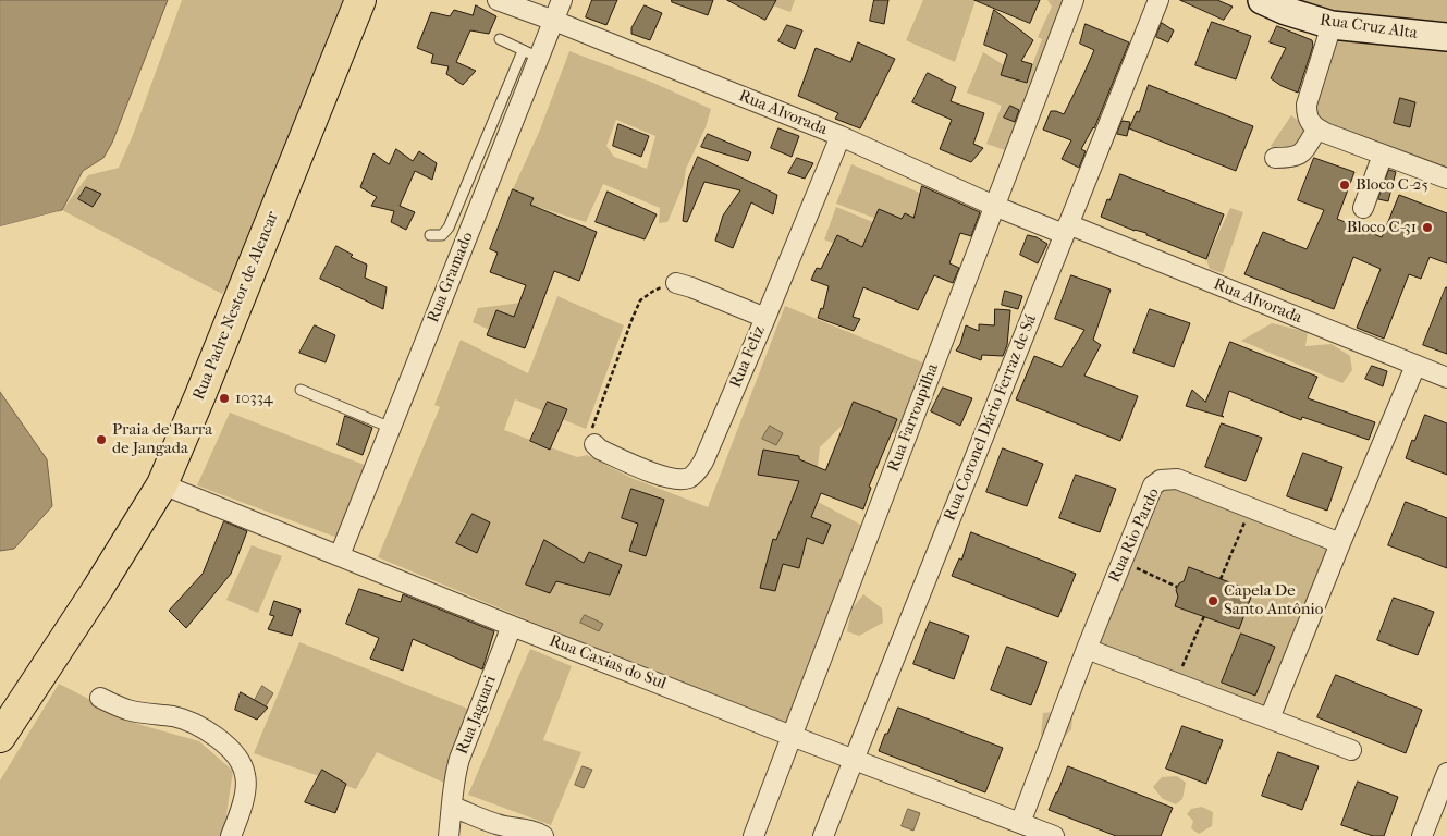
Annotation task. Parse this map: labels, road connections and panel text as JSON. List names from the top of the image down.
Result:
{
  "streets": {
    "main road": ["Rua Cruz Alta", "Rua Padre Nestor de Alencar"],
    "street": [
      "Rua Alvorada",
      "Rua Gramado",
      "Rua Feliz",
      "Rua Farroupilha",
      "Rua Coronel Dário Ferraz de Sá",
      "Rua Rio Pardo",
      "Rua Caxias do Sul",
      "Rua Jaguari"
    ]
  },
  "crossings": [
    ["Rua Alvorada", "Rua Gramado"],
    ["Rua Alvorada", "Rua Feliz"],
    ["Rua Alvorada", "Rua Farroupilha"],
    ["Rua Alvorada", "Rua Coronel Dário Ferraz de Sá"],
    ["Rua Gramado", "Rua Caxias do Sul"],
    ["Rua Padre Nestor de Alencar", "Rua Caxias do Sul"],
    ["Rua Farroupilha", "Rua Caxias do Sul"],
    ["Rua Coronel Dário Ferraz de Sá", "Rua Caxias do Sul"],
    ["Rua Rio Pardo", "Rua Caxias do Sul"],
    ["Rua Caxias do Sul", "Rua Jaguari"]
  ],
  "places": [
    "Bloco C-25",
    "Bloco C-31",
    "10334",
    "Praia de Barra de Jangada",
    "Capela De Santo Antônio"
  ]
}
